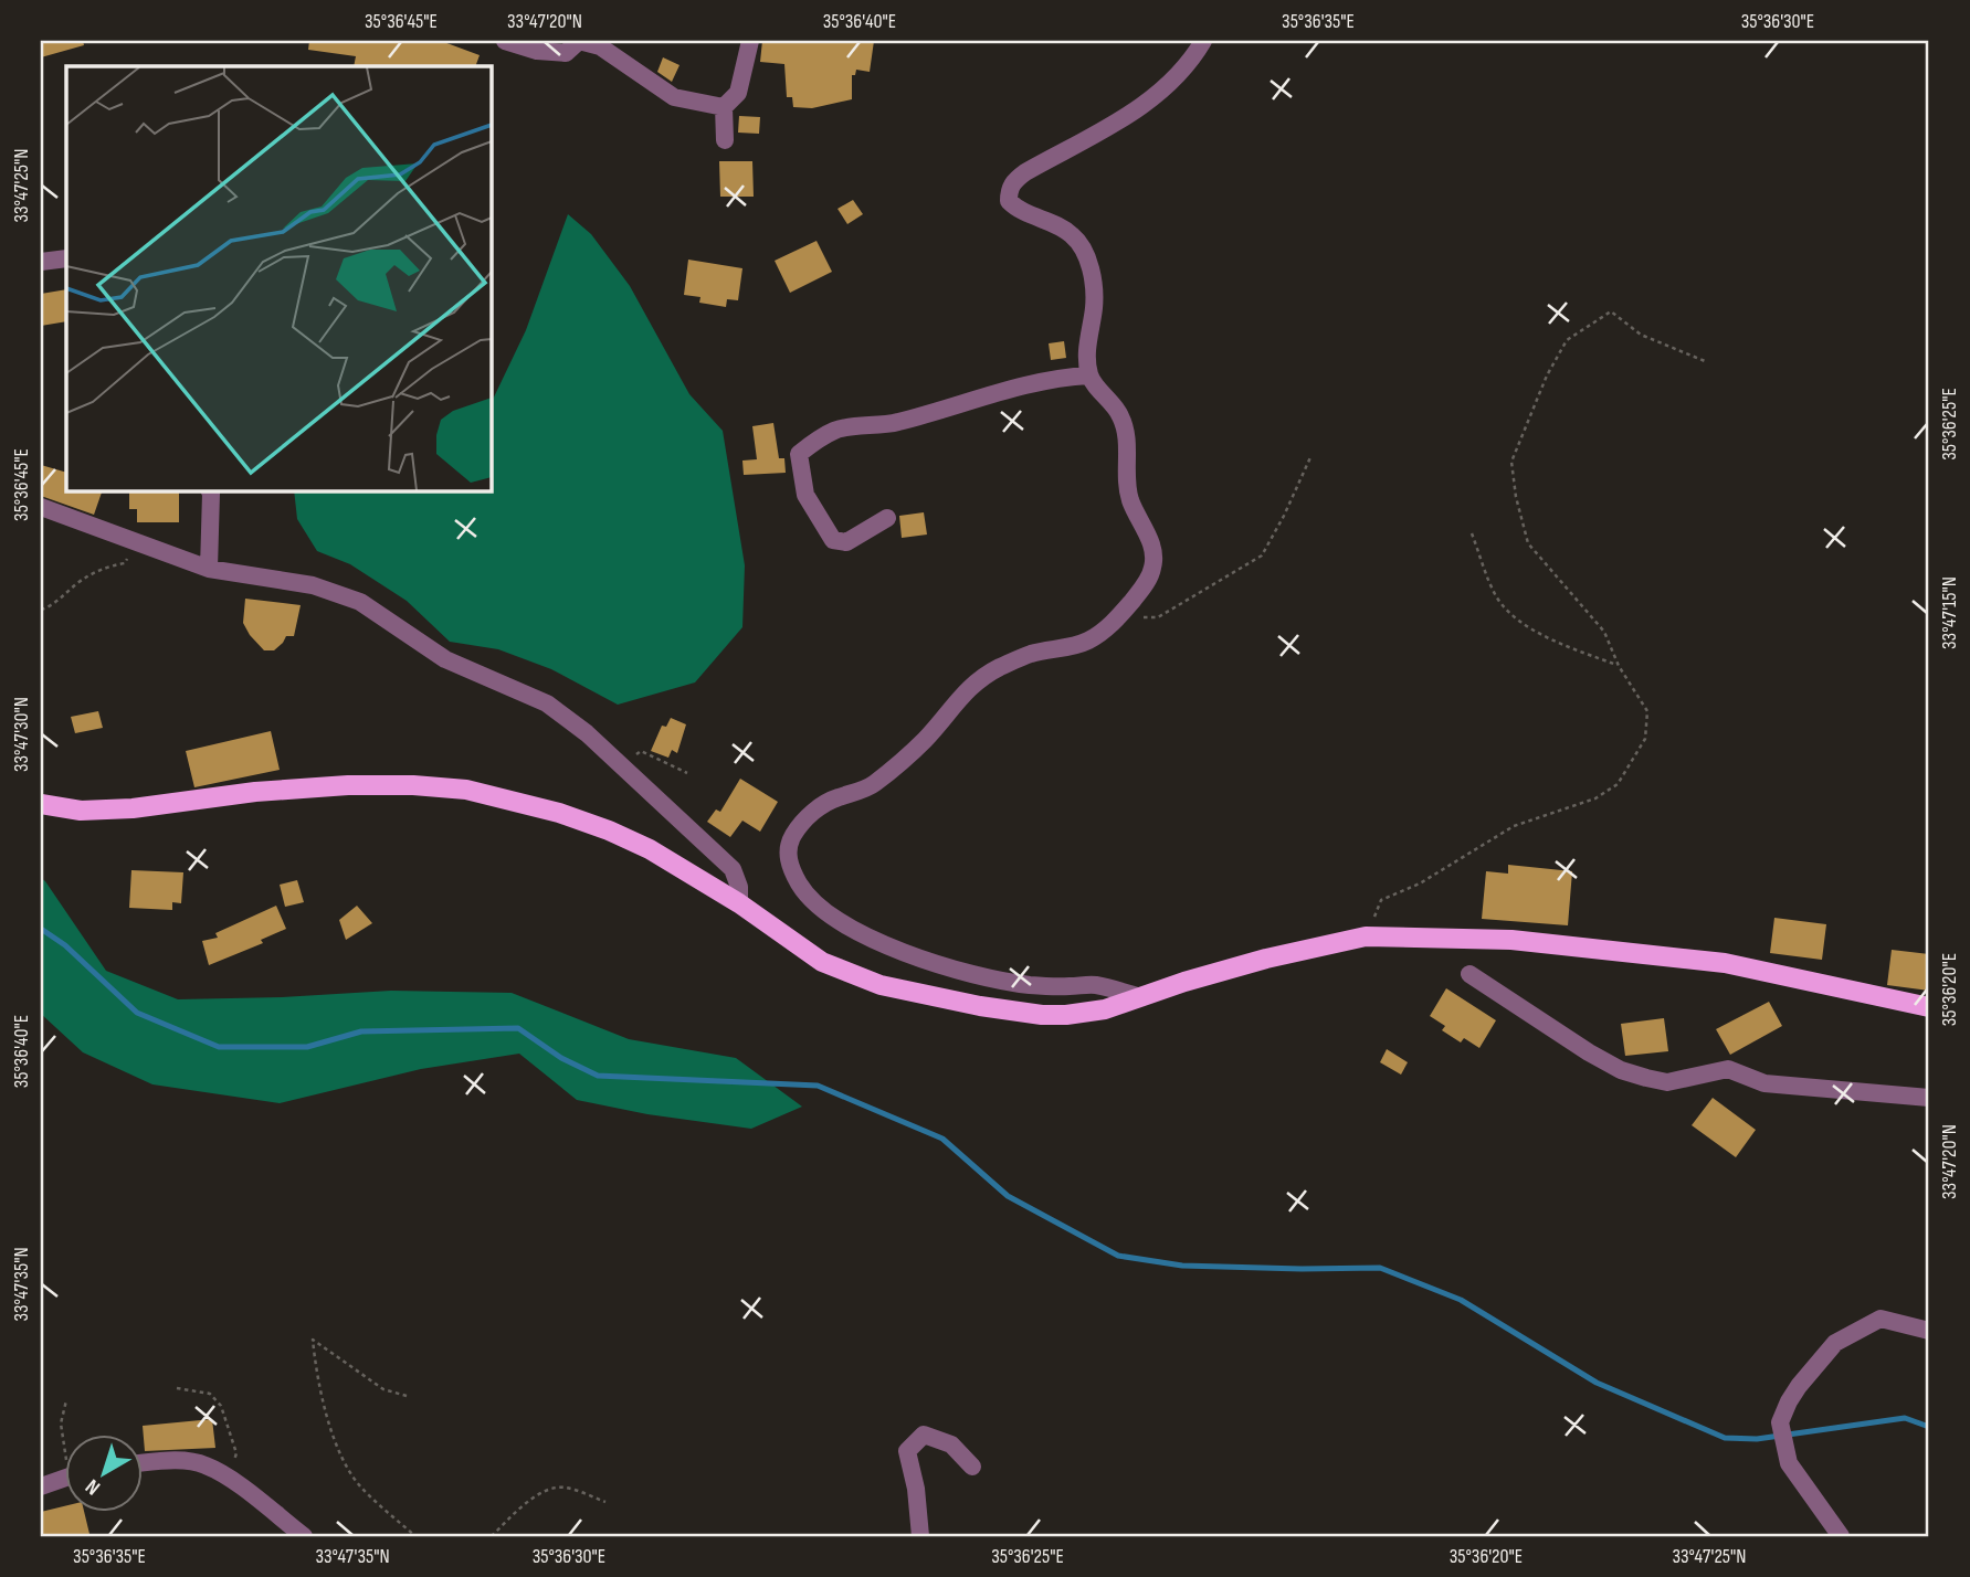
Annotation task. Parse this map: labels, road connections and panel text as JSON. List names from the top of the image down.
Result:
{
  "north": "bottom left",
  "coordinates": [
    "35°36'45\"E",
    "33°47'20\"N",
    "35°36'40\"E",
    "35°36'35\"E",
    "35°36'30\"E",
    "33°47'25\"N",
    "35°36'25\"E",
    "33°47'15\"N",
    "33°47'30\"N",
    "35°36'20\"E",
    "33°47'35\"N"
  ]
}
